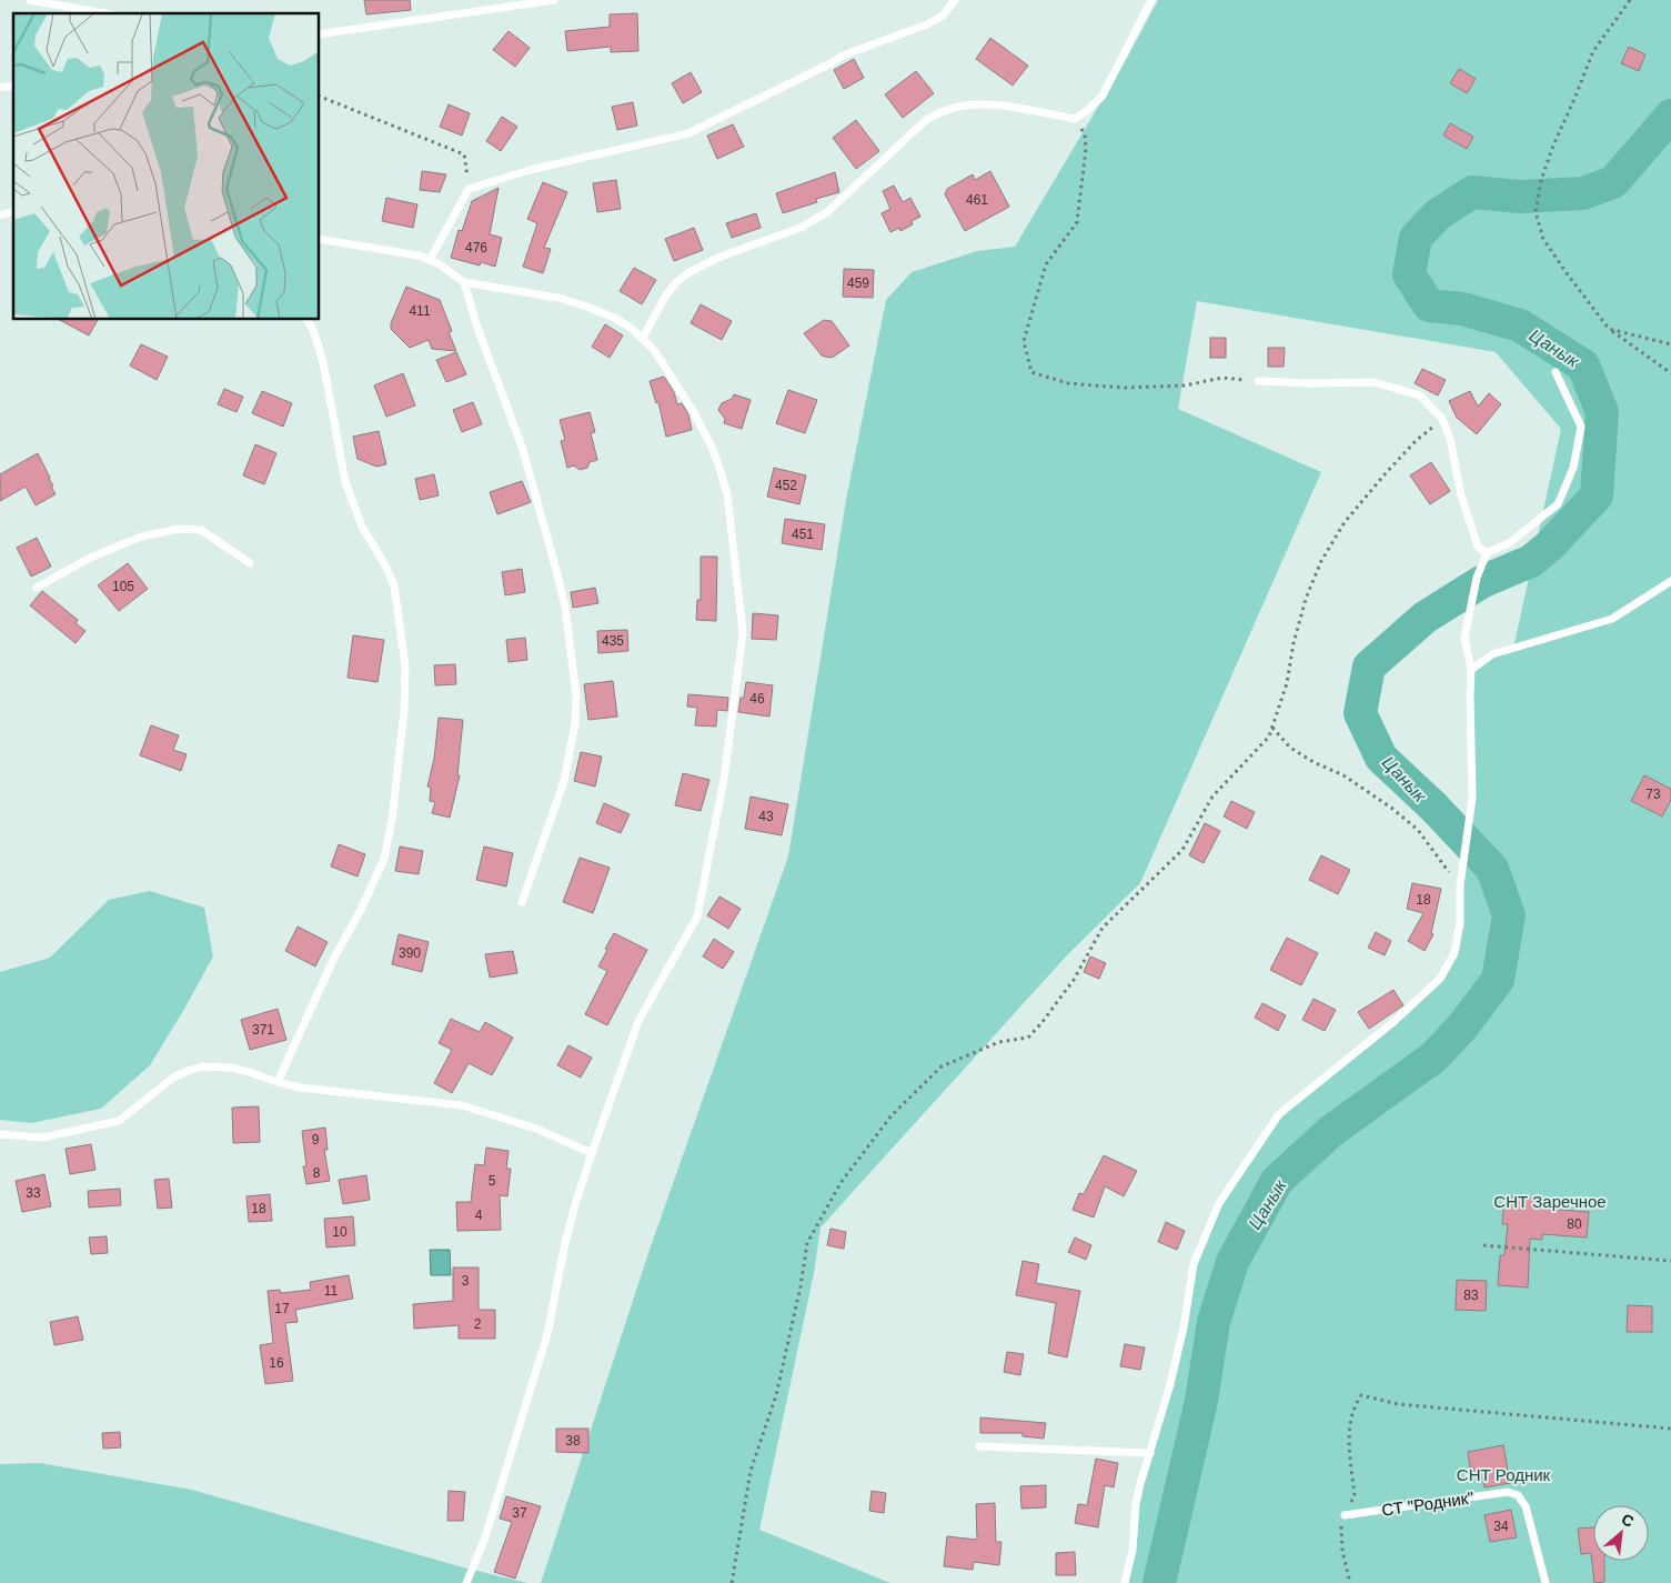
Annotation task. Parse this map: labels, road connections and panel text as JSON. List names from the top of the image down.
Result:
{
  "streets": {
    "lane": ["СТ \"Родник\""]
  },
  "water": ["Цанык"],
  "parks": ["СНТ Заречное", "СНТ Родник"],
  "house_numbers": [
    "461",
    "476",
    "459",
    "411",
    "452",
    "451",
    "105",
    "435",
    "46",
    "73",
    "43",
    "18",
    "390",
    "371",
    "9",
    "8",
    "5",
    "33",
    "18",
    "4",
    "80",
    "10",
    "3",
    "11",
    "83",
    "17",
    "2",
    "16",
    "38",
    "37",
    "34"
  ],
  "north": "top right"
}
